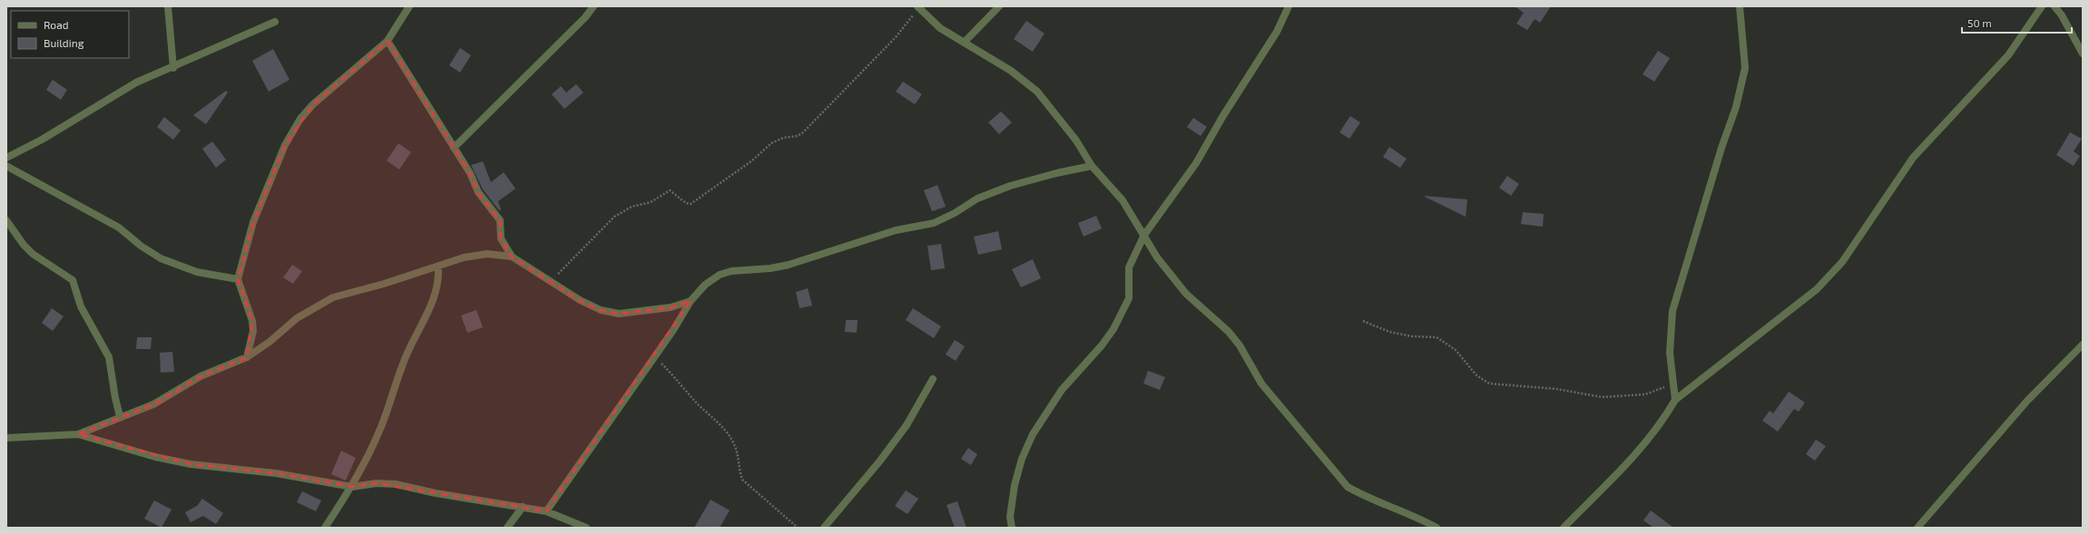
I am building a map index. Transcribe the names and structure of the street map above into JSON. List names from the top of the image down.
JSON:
{
  "legend": ["Road", "Building"],
  "scale_bar": "50 m"
}
